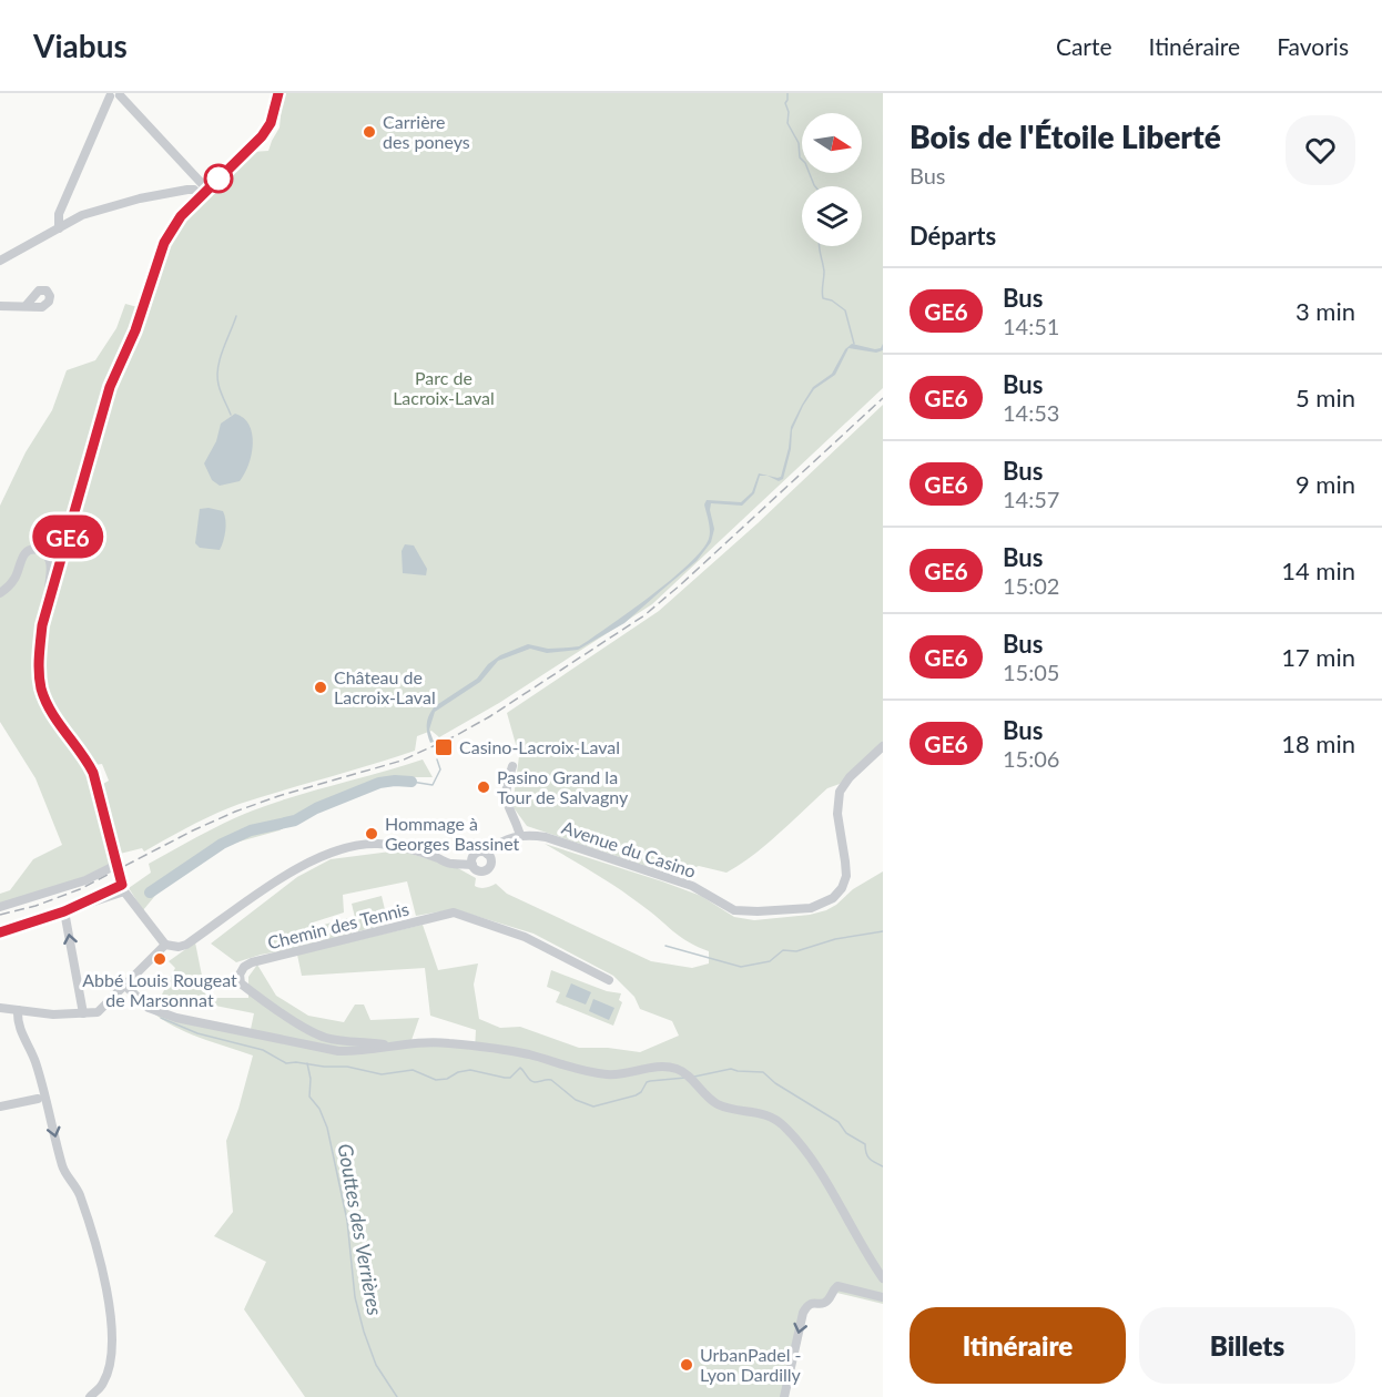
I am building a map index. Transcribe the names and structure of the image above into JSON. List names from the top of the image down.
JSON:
{
  "streets": {
    "street": ["Avenue du Casino", "Chemin des Tennis"]
  },
  "water": ["Gouttes des Verrières"],
  "parks": ["Parc de Lacroix-Laval"],
  "places": {
    "other": [
      "Carrière des poneys",
      "Château de Lacroix-Laval",
      "Pasino Grand la Tour de Salvagny",
      "Hommage à Georges Bassinet",
      "Abbé Louis Rougeat de Marsonnat",
      "UrbanPadel - Lyon Dardilly"
    ],
    "transit": ["Casino-Lacroix-Laval"]
  },
  "lines": ["bus line GE6"],
  "north": "right",
  "page": {
    "header": "Viabus",
    "nav": ["Carte", "Itinéraire", "Favoris"],
    "on_map": "GE6",
    "heading": [
      ["Bois de l'Étoile Liberté", "Bus"],
      "Départs"
    ],
    "list": [
      {
        "mark": "GE6",
        "name": "Bus",
        "note": "14:51",
        "value": "3 min"
      },
      {
        "mark": "GE6",
        "name": "Bus",
        "note": "14:53",
        "value": "5 min"
      },
      {
        "mark": "GE6",
        "name": "Bus",
        "note": "14:57",
        "value": "9 min"
      },
      {
        "mark": "GE6",
        "name": "Bus",
        "note": "15:02",
        "value": "14 min"
      },
      {
        "mark": "GE6",
        "name": "Bus",
        "note": "15:05",
        "value": "17 min"
      },
      {
        "mark": "GE6",
        "name": "Bus",
        "note": "15:06",
        "value": "18 min"
      }
    ],
    "buttons": ["Itinéraire", "Billets"]
  }
}
